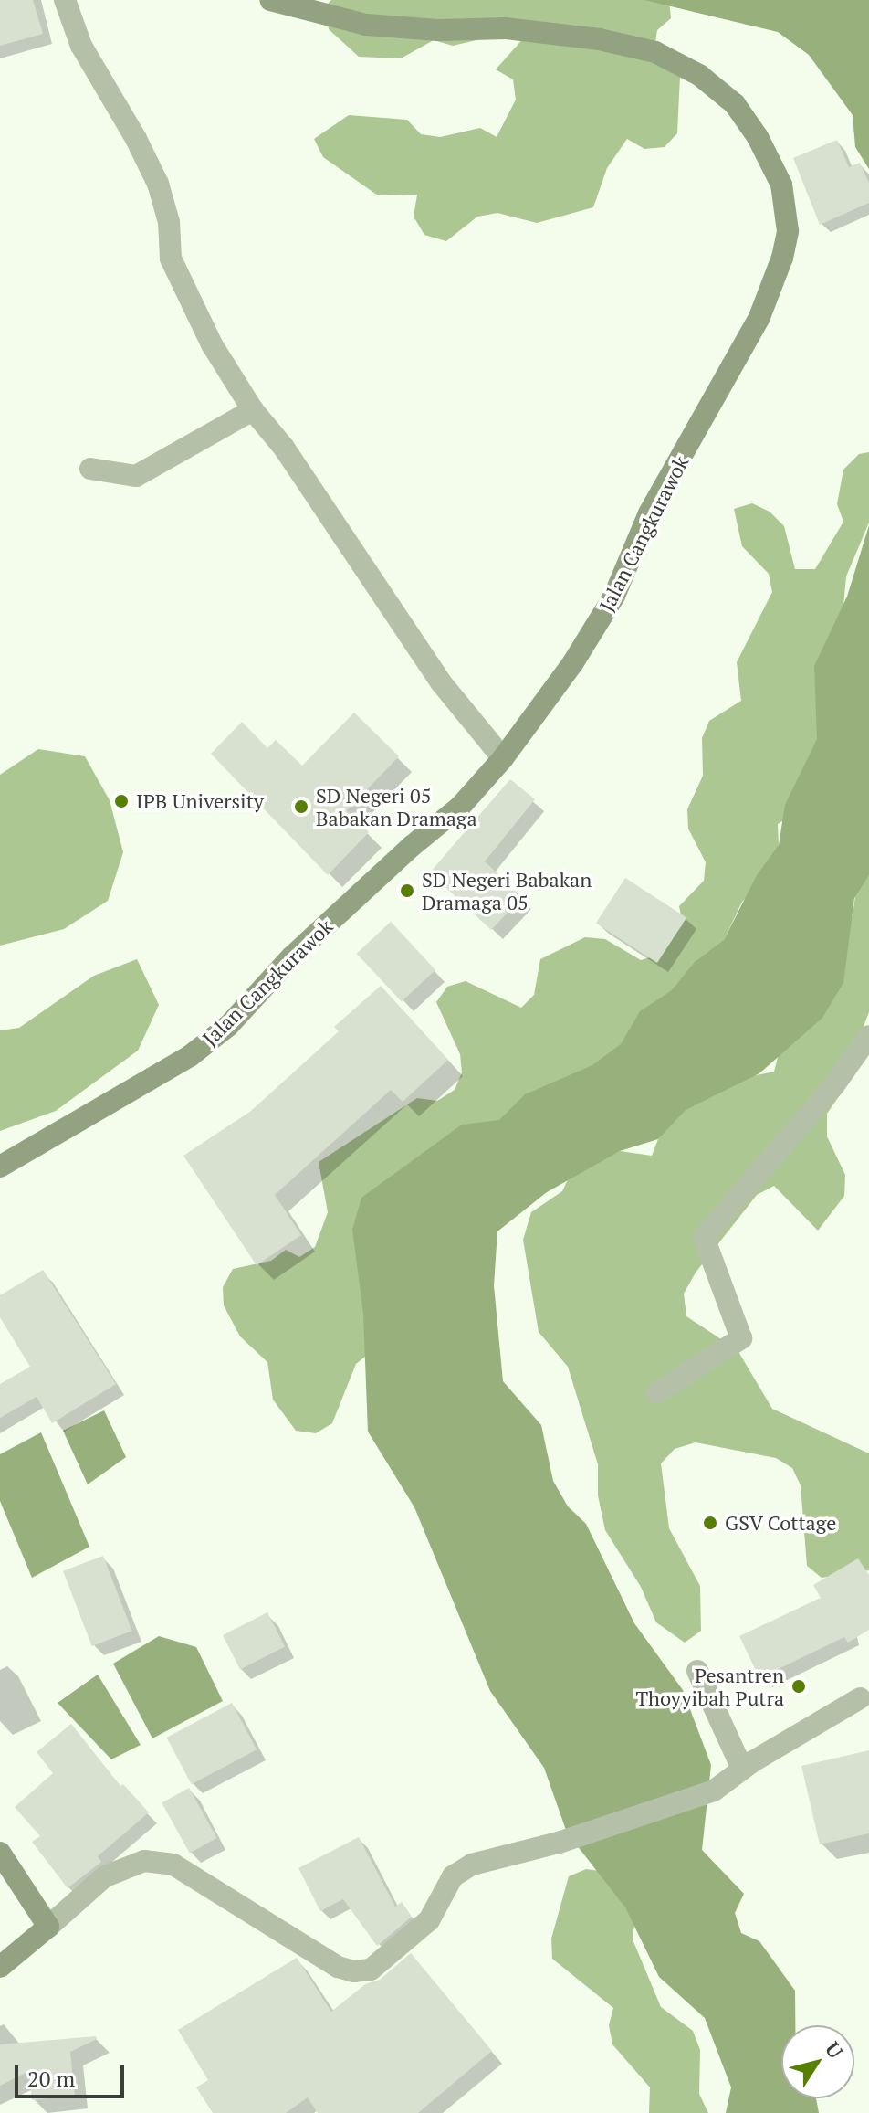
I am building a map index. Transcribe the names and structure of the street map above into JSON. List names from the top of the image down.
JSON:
{
  "streets": {
    "street": ["Jalan Cangkurawok"]
  },
  "places": [
    "IPB University",
    "SD Negeri 05 Babakan Dramaga",
    "SD Negeri Babakan Dramaga 05",
    "GSV Cottage",
    "Pesantren Thoyyibah Putra"
  ],
  "scale_bar": "20 m",
  "north": "top right"
}
